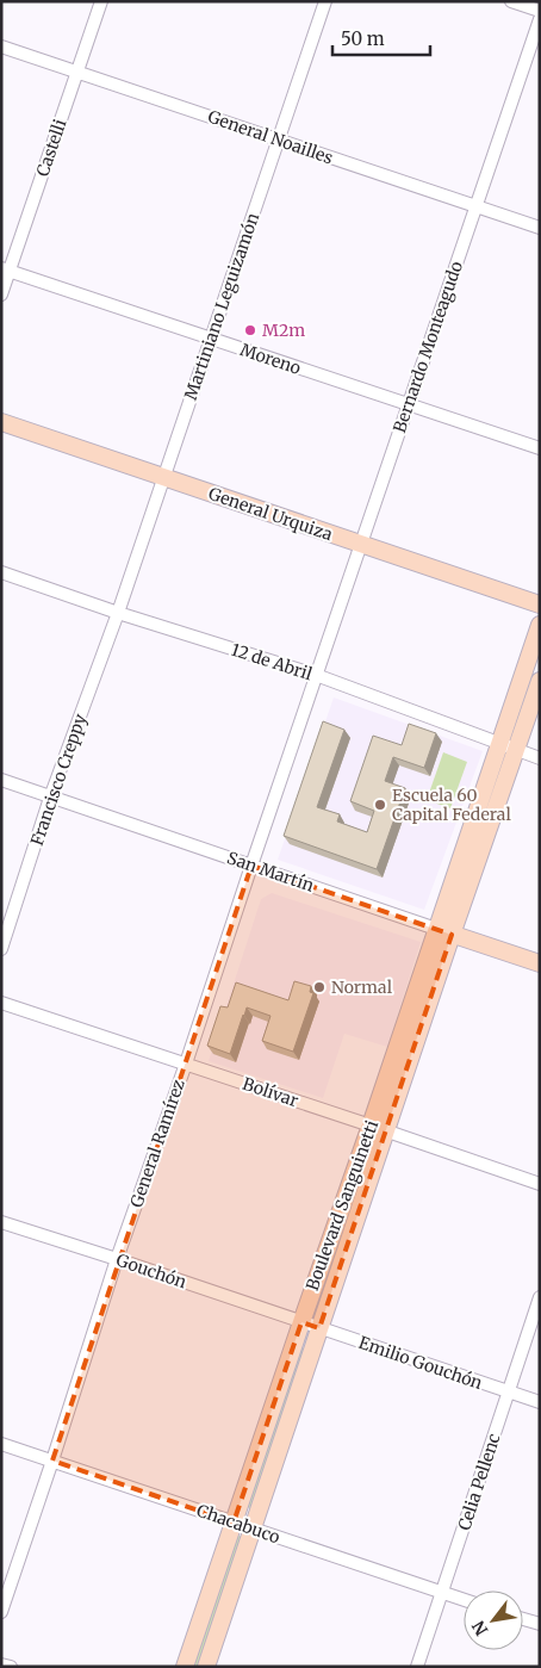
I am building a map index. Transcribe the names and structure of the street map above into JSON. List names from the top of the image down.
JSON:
{
  "streets": {
    "street": [
      "General Noailles",
      "Castelli",
      "Martiniano Leguizamón",
      "Bernardo Monteagudo",
      "Moreno",
      "General Urquiza",
      "12 de Abril",
      "Francisco Creppy",
      "San Martín",
      "Bolívar",
      "General Ramírez",
      "Boulevard Sanguinetti",
      "Gouchón",
      "Emilio Gouchón",
      "Celia Pellenc",
      "Chacabuco"
    ]
  },
  "crossings": [
    ["General Noailles", "Castelli"],
    ["General Noailles", "Martiniano Leguizamón"],
    ["General Noailles", "Bernardo Monteagudo"],
    ["Castelli", "Moreno"],
    ["Martiniano Leguizamón", "Moreno"],
    ["Martiniano Leguizamón", "General Urquiza"],
    ["Martiniano Leguizamón", "12 de Abril"],
    ["Martiniano Leguizamón", "Francisco Creppy"],
    ["Bernardo Monteagudo", "Moreno"],
    ["Bernardo Monteagudo", "General Urquiza"],
    ["Bernardo Monteagudo", "12 de Abril"],
    ["Bernardo Monteagudo", "General Ramírez"],
    ["12 de Abril", "Francisco Creppy"],
    ["12 de Abril", "General Ramírez"],
    ["12 de Abril", "Boulevard Sanguinetti"],
    ["Francisco Creppy", "San Martín"],
    ["San Martín", "General Ramírez"],
    ["San Martín", "Boulevard Sanguinetti"],
    ["Bolívar", "General Ramírez"],
    ["Bolívar", "Boulevard Sanguinetti"],
    ["General Ramírez", "Gouchón"],
    ["General Ramírez", "Chacabuco"],
    ["Boulevard Sanguinetti", "Gouchón"],
    ["Boulevard Sanguinetti", "Emilio Gouchón"],
    ["Boulevard Sanguinetti", "Chacabuco"],
    ["Gouchón", "Emilio Gouchón"],
    ["Emilio Gouchón", "Celia Pellenc"],
    ["Celia Pellenc", "Chacabuco"]
  ],
  "places": ["M2m", "Escuela 60 Capital Federal", "Normal"],
  "scale_bar": "50 m",
  "north": "bottom left"
}
